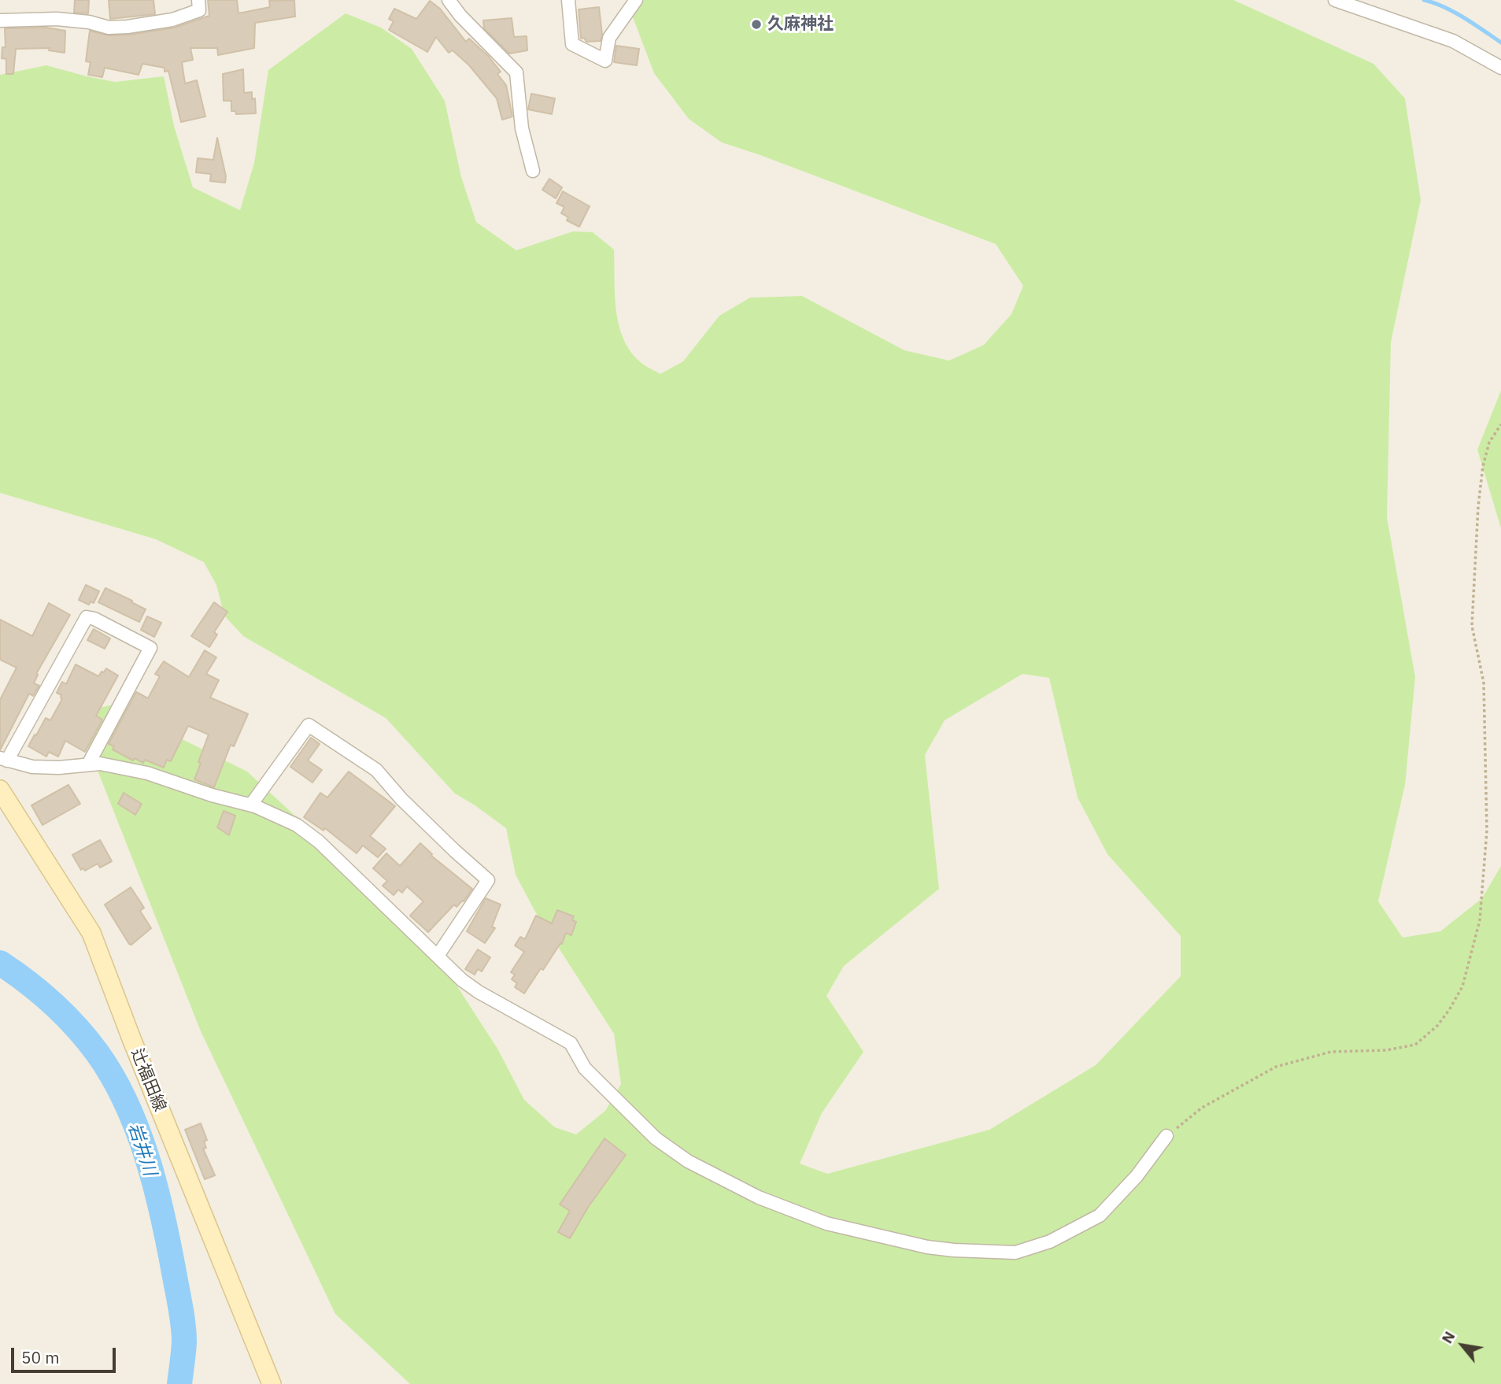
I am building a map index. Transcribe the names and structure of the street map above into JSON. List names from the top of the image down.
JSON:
{
  "streets": {
    "main road": ["辻福田線"]
  },
  "water": ["岩井川"],
  "places": ["久麻神社"],
  "scale_bar": "50 m",
  "north": "top left"
}
